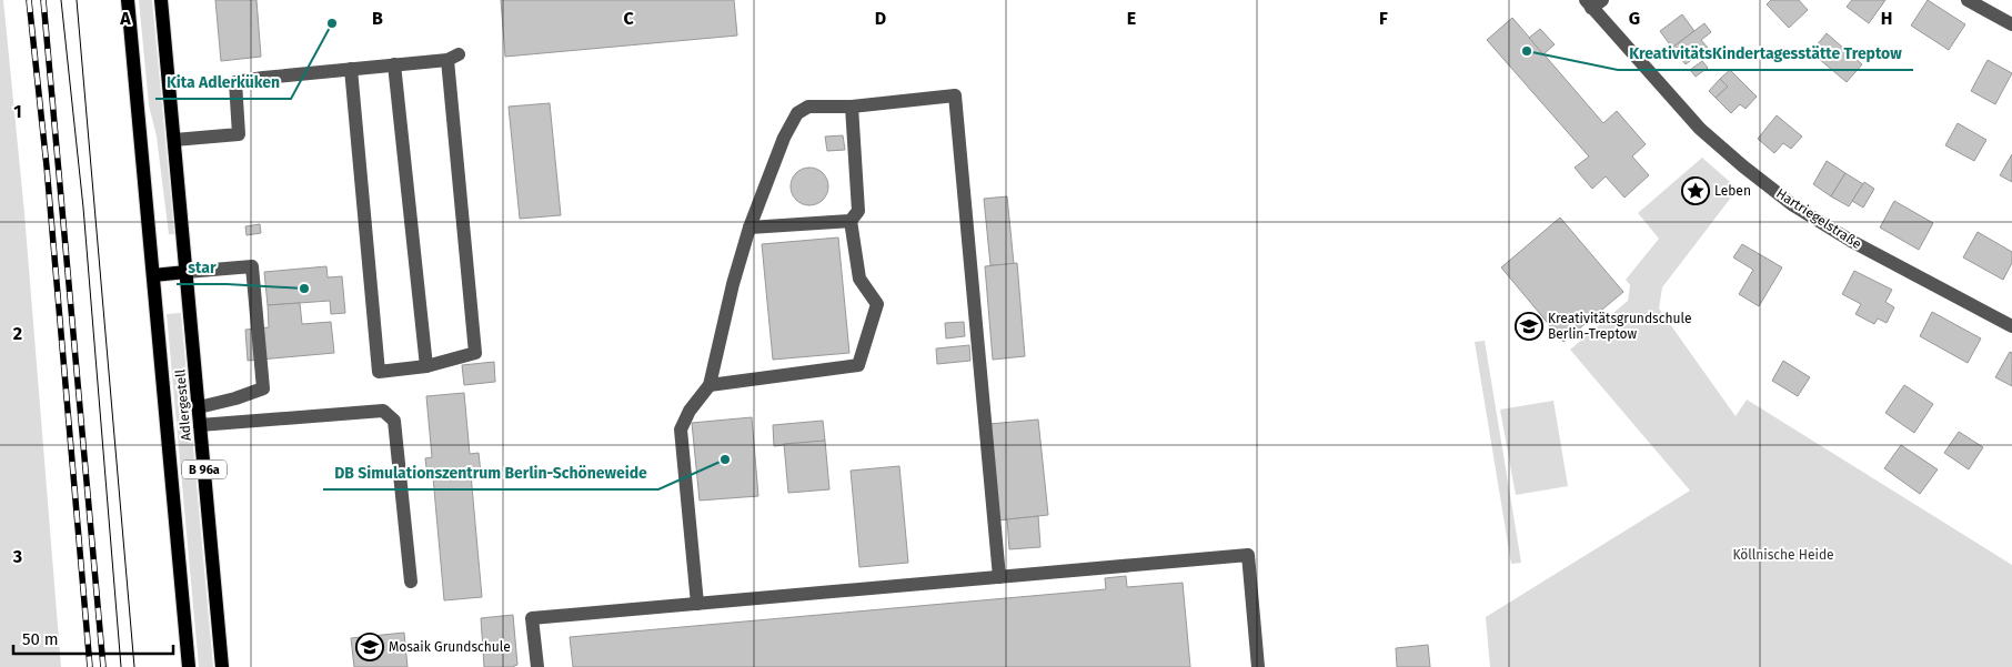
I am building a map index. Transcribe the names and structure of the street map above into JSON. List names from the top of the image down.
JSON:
{
  "streets": {
    "main road": ["Adlergestell", "B 96a"],
    "street": ["Hartriegelstraße"]
  },
  "parks": ["Köllnische Heide"],
  "places": {
    "other": [
      "Kita Adlerküken",
      "KreativitätsKindertagesstätte Treptow",
      "star",
      "DB Simulationszentrum Berlin-Schöneweide"
    ],
    "place": ["Leben"],
    "school or university": ["Kreativitätsgrundschule Berlin-Treptow", "Mosaik Grundschule"]
  },
  "scale_bar": "50 m",
  "grid": {
    "columns": [
      "A",
      "B",
      "C",
      "D",
      "E",
      "F",
      "G",
      "H"
    ],
    "rows": ["1", "2", "3"]
  }
}
